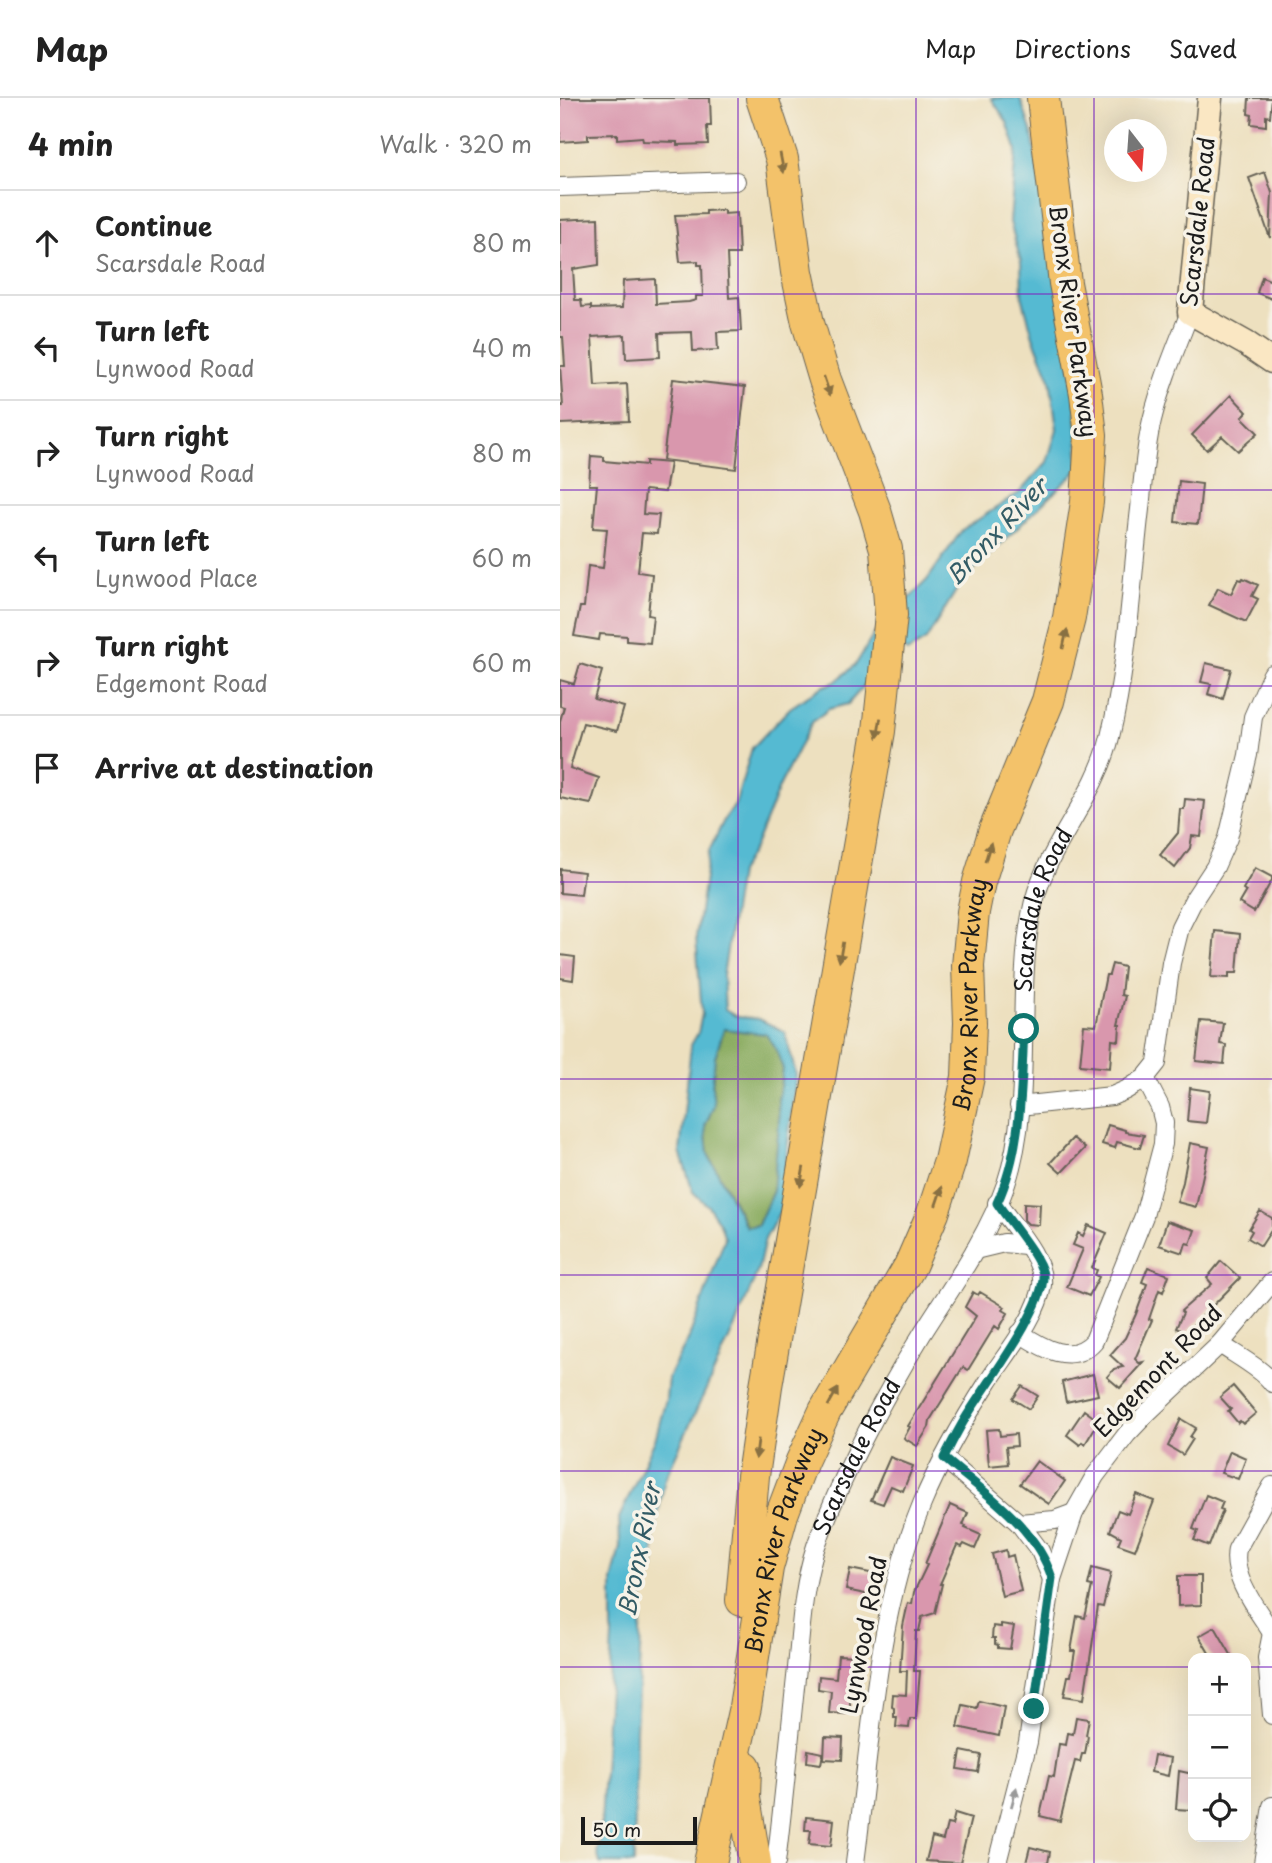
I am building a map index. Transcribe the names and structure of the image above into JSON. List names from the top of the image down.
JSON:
{
  "streets": {
    "highway": ["Bronx River Parkway"],
    "street": ["Scarsdale Road", "Edgemont Road", "Lynwood Road"]
  },
  "crossings": [
    ["Scarsdale Road", "Lynwood Road"]
  ],
  "one_way": ["Edgemont Road"],
  "water": ["Bronx River"],
  "scale_bar": "50 m",
  "north": "bottom",
  "page": {
    "header": "Map",
    "nav": ["Map", "Directions", "Saved"],
    "heading": ["4 min", "Walk · 320 m"],
    "list": [
      ["Continue", "Scarsdale Road", "80 m"],
      ["Turn left", "Lynwood Road", "40 m"],
      ["Turn right", "Lynwood Road", "80 m"],
      ["Turn left", "Lynwood Place", "60 m"],
      ["Turn right", "Edgemont Road", "60 m"],
      "Arrive at destination"
    ],
    "map_buttons": ["+", "−"],
    "scale": "50 m"
  }
}
